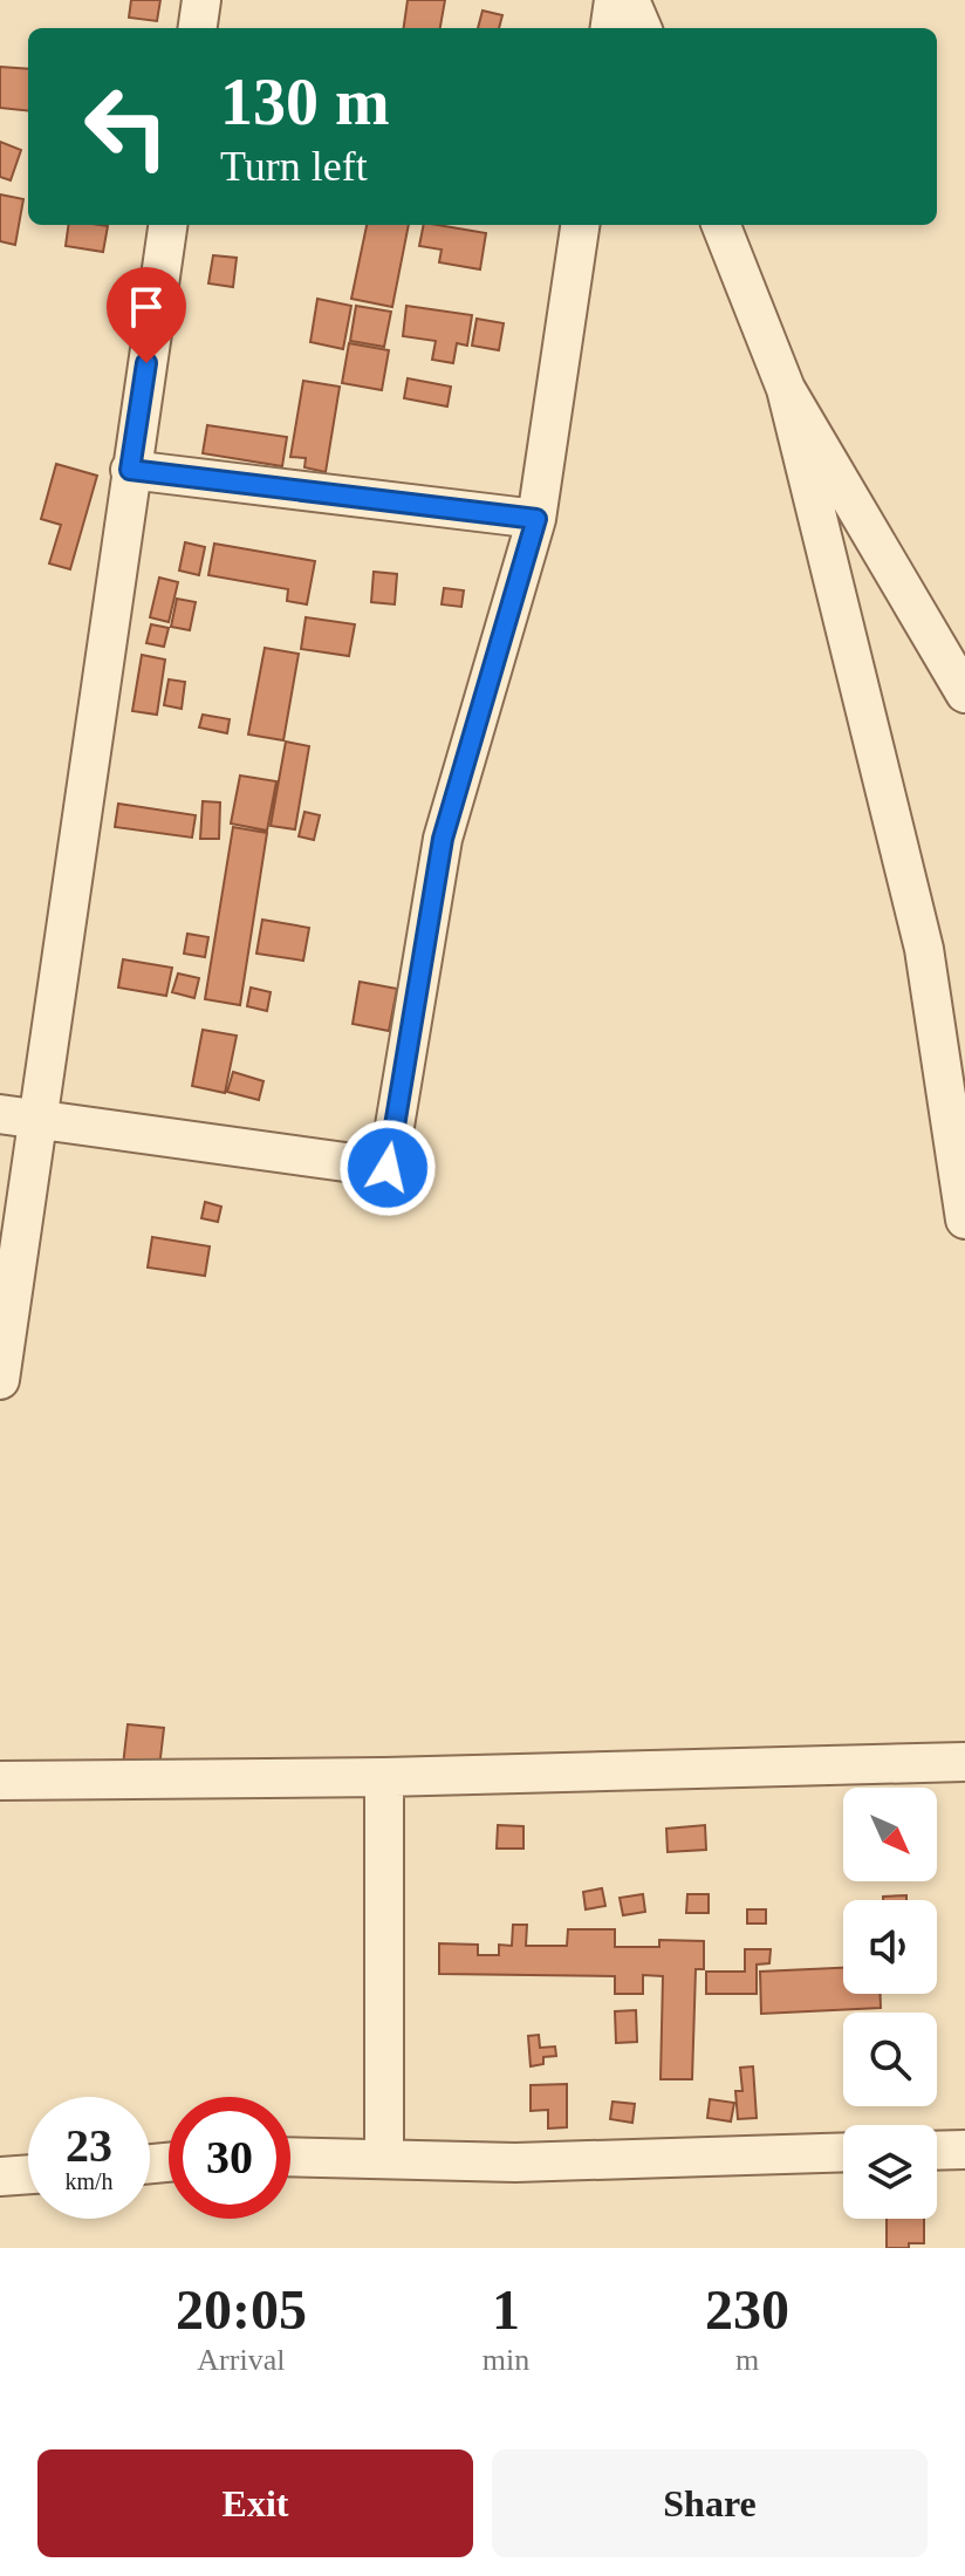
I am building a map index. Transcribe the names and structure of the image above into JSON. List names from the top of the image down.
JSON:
{
  "north": "bottom right",
  "page": {
    "turn": ["130 m", "Turn left"],
    "speed": "23 km/h",
    "limit": "30",
    "eta": [
      "20:05",
      "Arrival",
      "1",
      "min",
      "230",
      "m"
    ],
    "buttons": ["Exit", "Share"]
  }
}
